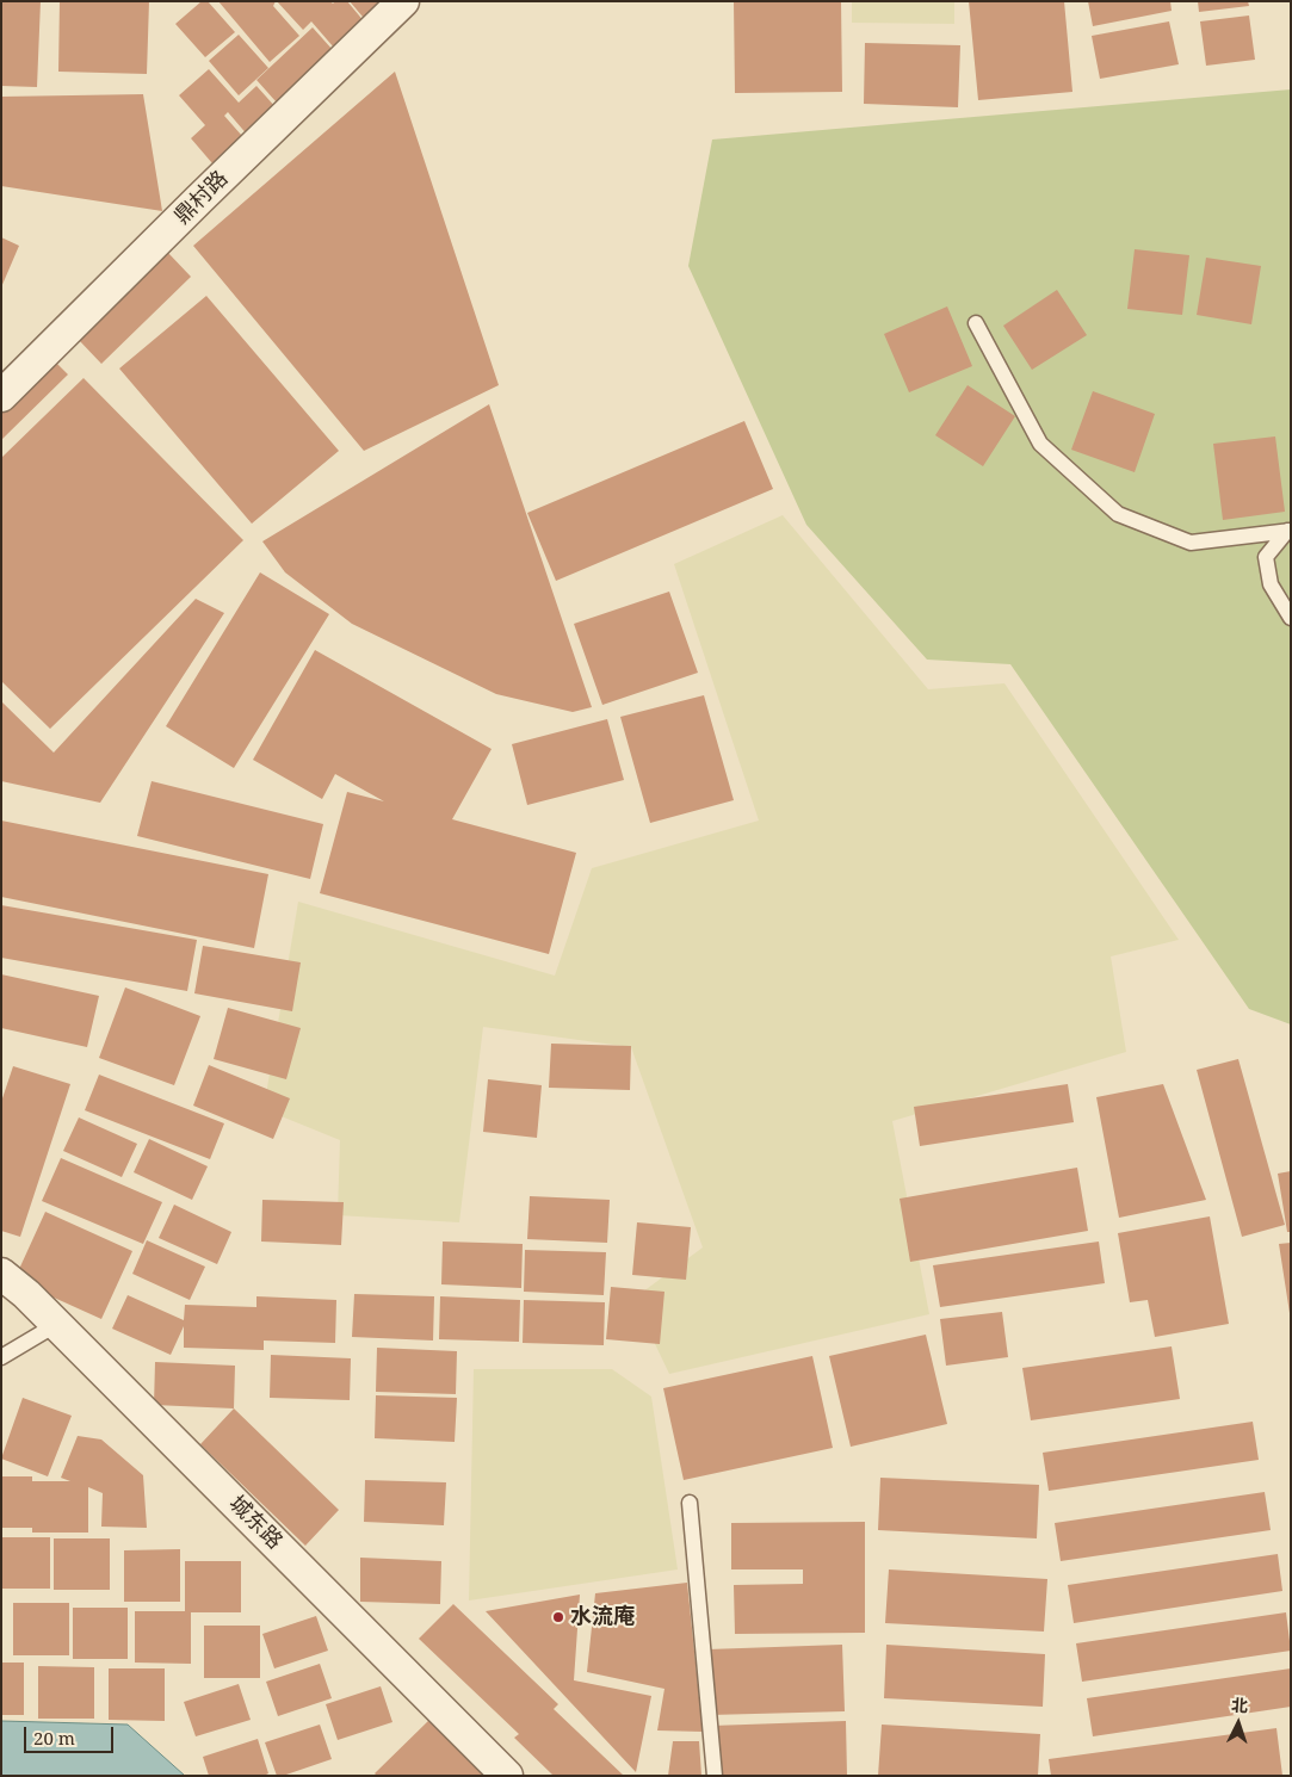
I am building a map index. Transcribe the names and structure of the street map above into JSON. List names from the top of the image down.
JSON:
{
  "streets": {
    "street": ["鼎村路", "城东路"]
  },
  "places": ["水流庵"],
  "scale_bar": "20 m",
  "north": "top"
}
